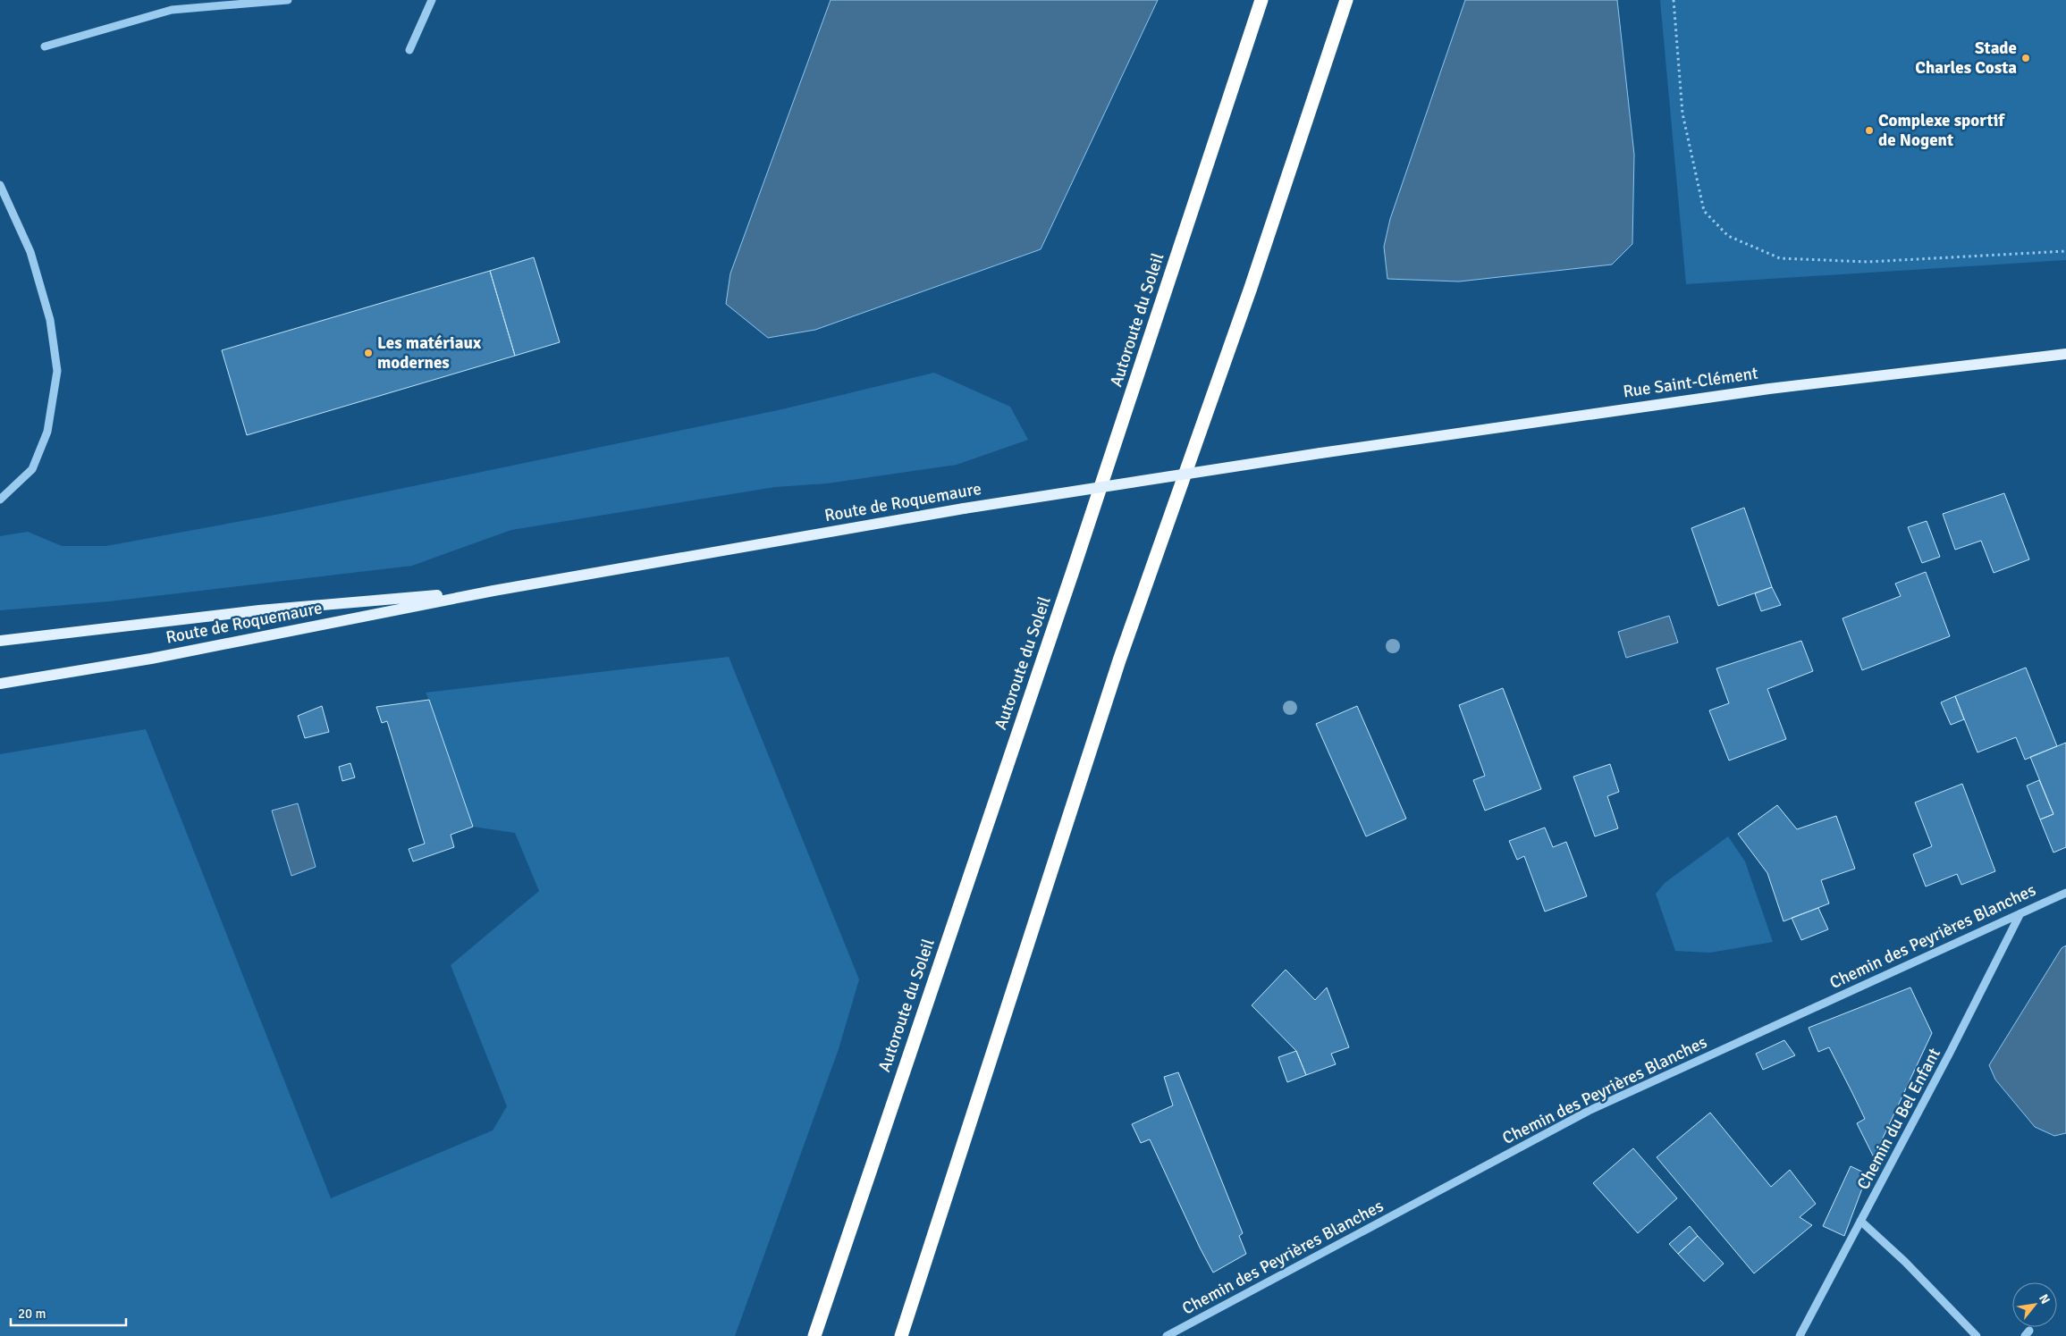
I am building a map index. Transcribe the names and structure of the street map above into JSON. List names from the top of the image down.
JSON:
{
  "streets": {
    "highway": ["Autoroute du Soleil"],
    "main road": ["Rue Saint-Clément", "Route de Roquemaure"],
    "street": ["Chemin des Peyrières Blanches", "Chemin du Bel Enfant"]
  },
  "crossings": [
    ["Rue Saint-Clément", "Route de Roquemaure"],
    ["Chemin des Peyrières Blanches", "Chemin du Bel Enfant"]
  ],
  "places": ["Stade Charles Costa", "Complexe sportif de Nogent", "Les matériaux modernes"],
  "scale_bar": "20 m",
  "north": "top right"
}
